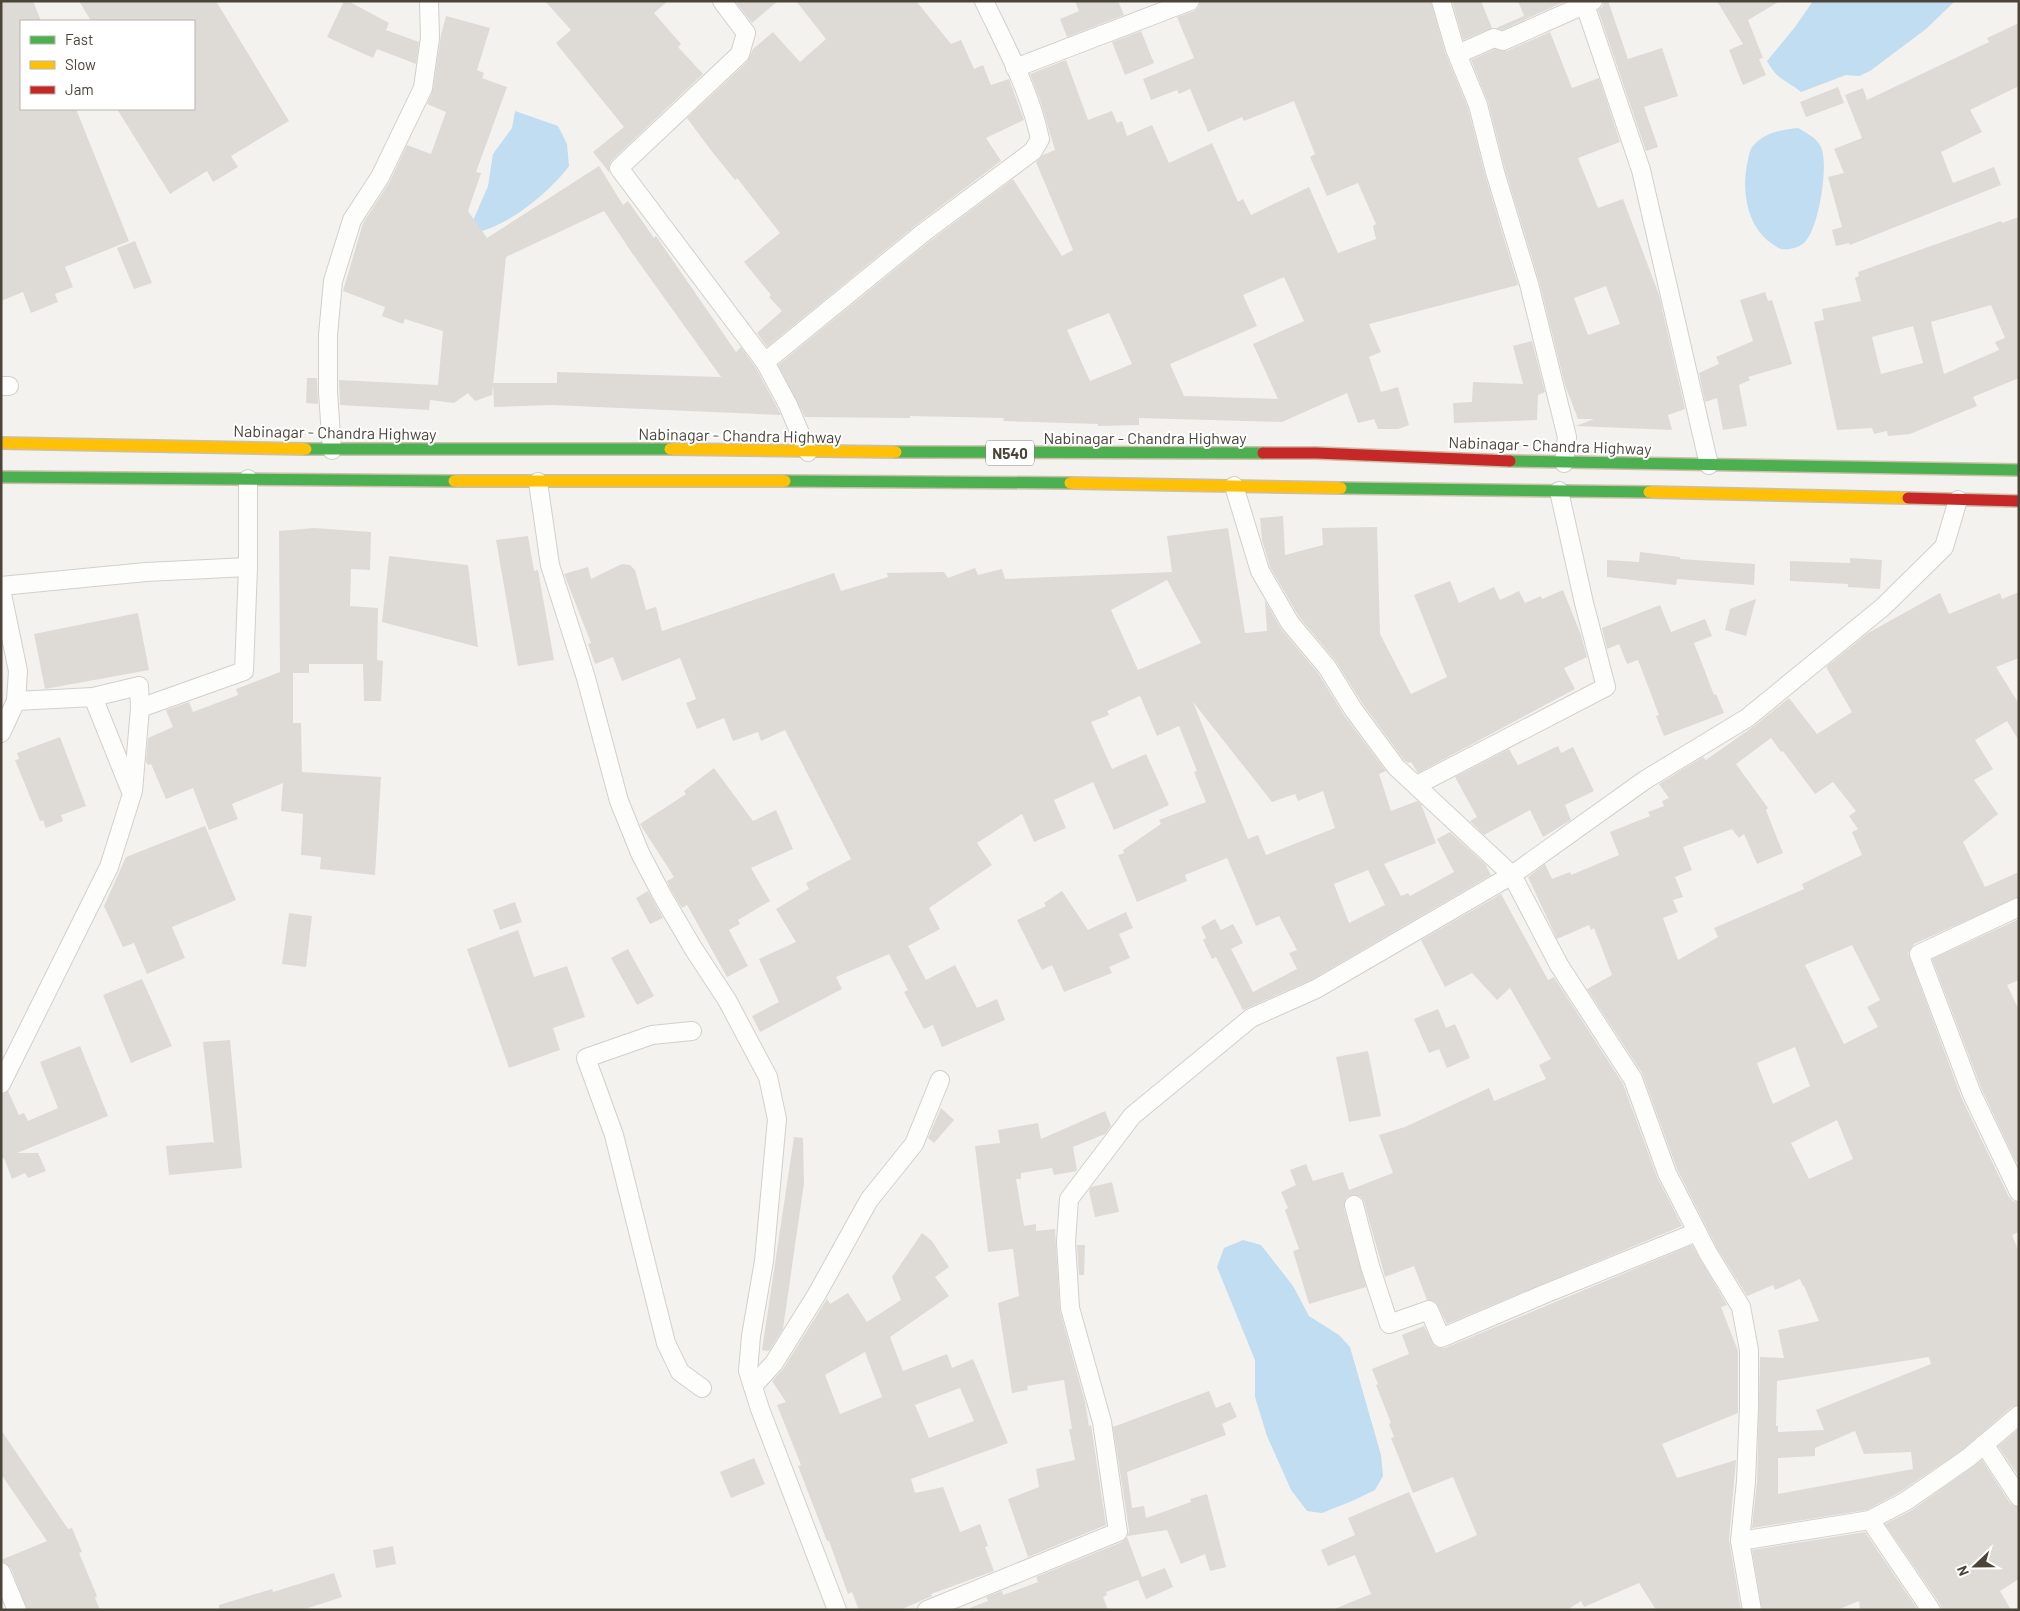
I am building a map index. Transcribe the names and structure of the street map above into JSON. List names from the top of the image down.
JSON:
{
  "streets": {
    "highway": ["Nabinagar - Chandra Highway", "N540"]
  },
  "legend": ["Fast", "Slow", "Jam"],
  "north": "left"
}
